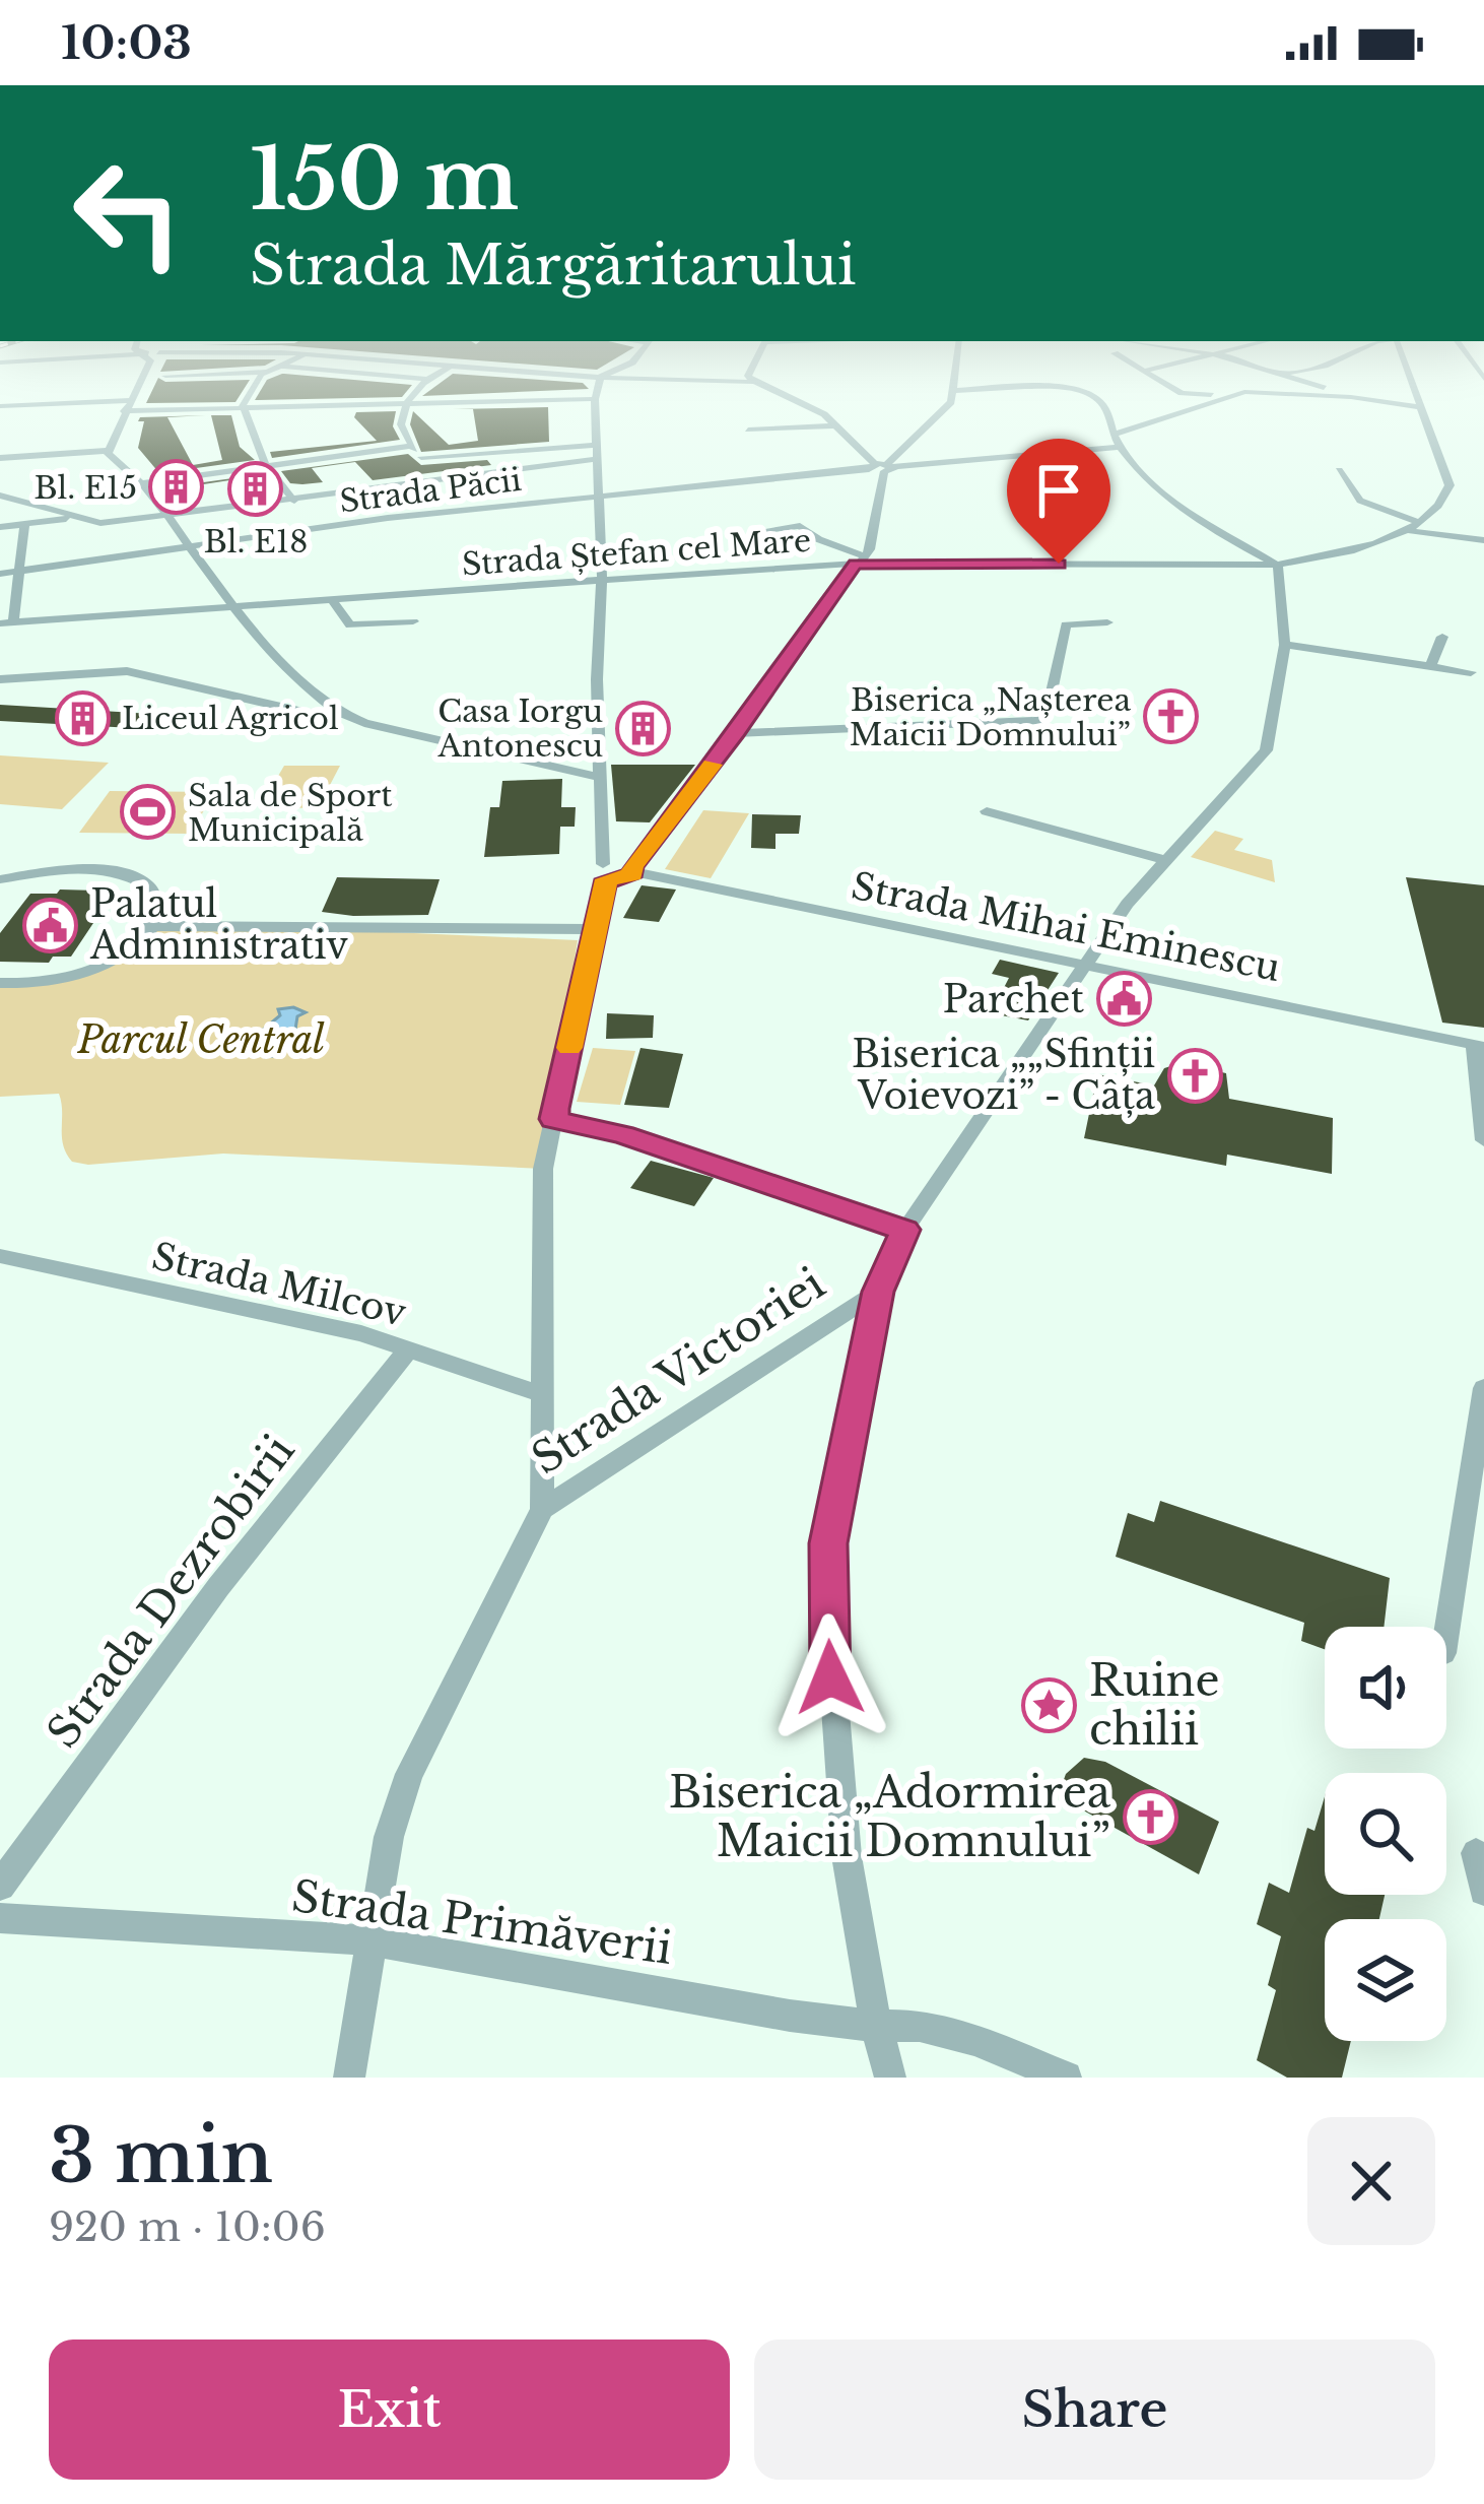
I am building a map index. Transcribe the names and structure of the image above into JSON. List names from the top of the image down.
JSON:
{
  "streets": {
    "street": [
      "Strada Păcii",
      "Strada Ștefan cel Mare",
      "Strada Mihai Eminescu",
      "Strada Milcov",
      "Strada Victoriei",
      "Strada Dezrobirii",
      "Strada Primăverii"
    ]
  },
  "crossings": [
    ["Strada Milcov", "Strada Dezrobirii"],
    ["Strada Victoriei", "Strada Primăverii"]
  ],
  "parks": ["Parcul Central"],
  "places": {
    "building": [
      "Bl. E15",
      "Bl. E18",
      "Liceul Agricol",
      "Casa Iorgu Antonescu"
    ],
    "church": ["Biserica „Nașterea Maicii Domnului”", "Biserica „„Sfinții Voievozi” - Câța", "Biserica „Adormirea Maicii Domnului”"],
    "sports": ["Sala de Sport Municipală"],
    "public building": ["Palatul Administrativ", "Parchet"],
    "place": ["Ruine chilii"]
  },
  "page": {
    "status": "10:03",
    "turn": ["150 m", "Strada Mărgăritarului"],
    "heading": ["3 min", "920 m · 10:06"],
    "buttons": ["Exit", "Share"]
  }
}
